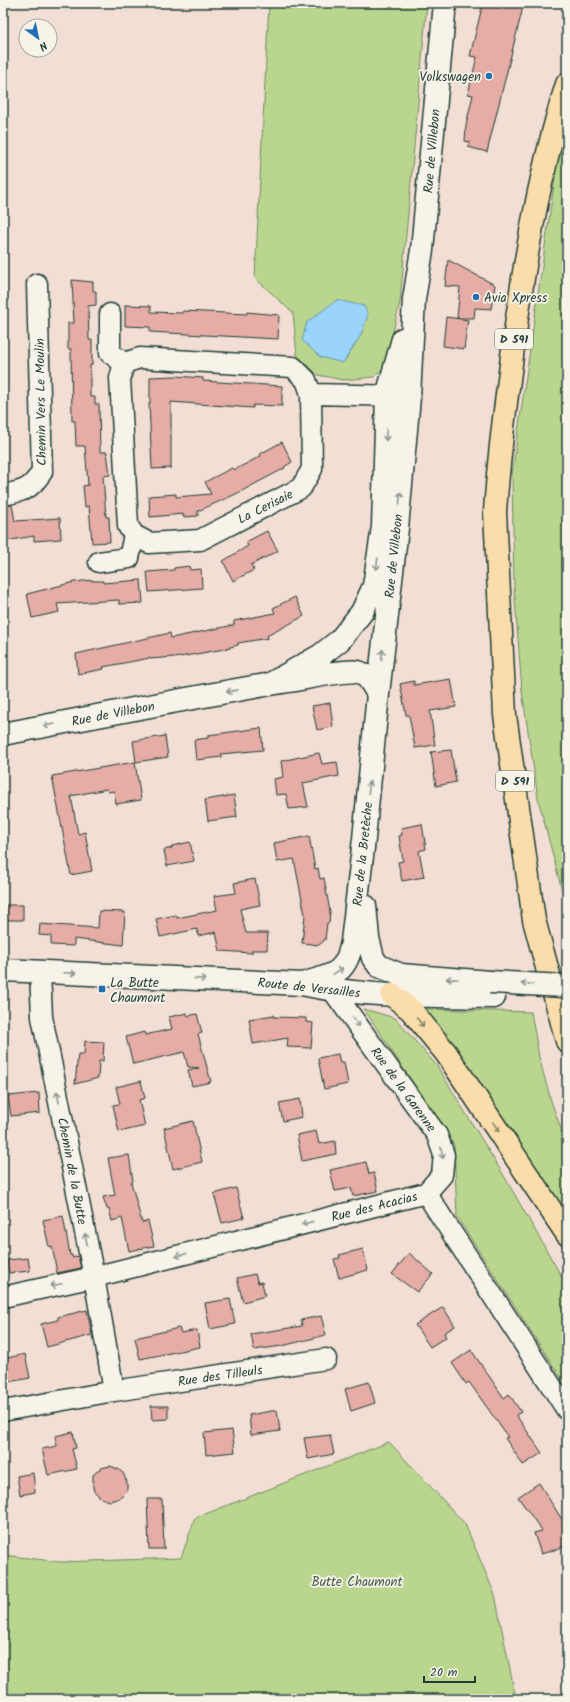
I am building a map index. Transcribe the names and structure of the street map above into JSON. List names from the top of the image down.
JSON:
{
  "streets": {
    "main road": [
      "Rue de Villebon",
      "D 591",
      "Rue de la Bretèche",
      "Route de Versailles"
    ],
    "street": [
      "Chemin Vers Le Moulin",
      "La Cerisaie",
      "Rue de la Garenne",
      "Chemin de la Butte",
      "Rue des Acacias",
      "Rue des Tilleuls"
    ]
  },
  "crossings": [
    ["Rue de Villebon", "Rue de la Bretèche"],
    ["Rue de la Bretèche", "Route de Versailles"],
    ["Route de Versailles", "Rue de la Garenne"],
    ["Route de Versailles", "Chemin de la Butte"],
    ["Rue de la Garenne", "Rue des Acacias"],
    ["Chemin de la Butte", "Rue des Acacias"],
    ["Chemin de la Butte", "Rue des Tilleuls"]
  ],
  "one_way": [
    "Route de Versailles",
    "Rue de la Garenne",
    "Chemin de la Butte",
    "Rue des Acacias"
  ],
  "parks": ["Butte Chaumont"],
  "places": {
    "other": ["Volkswagen", "Avia Xpress"],
    "transit": ["La Butte Chaumont"]
  },
  "scale_bar": "20 m",
  "north": "bottom right"
}
